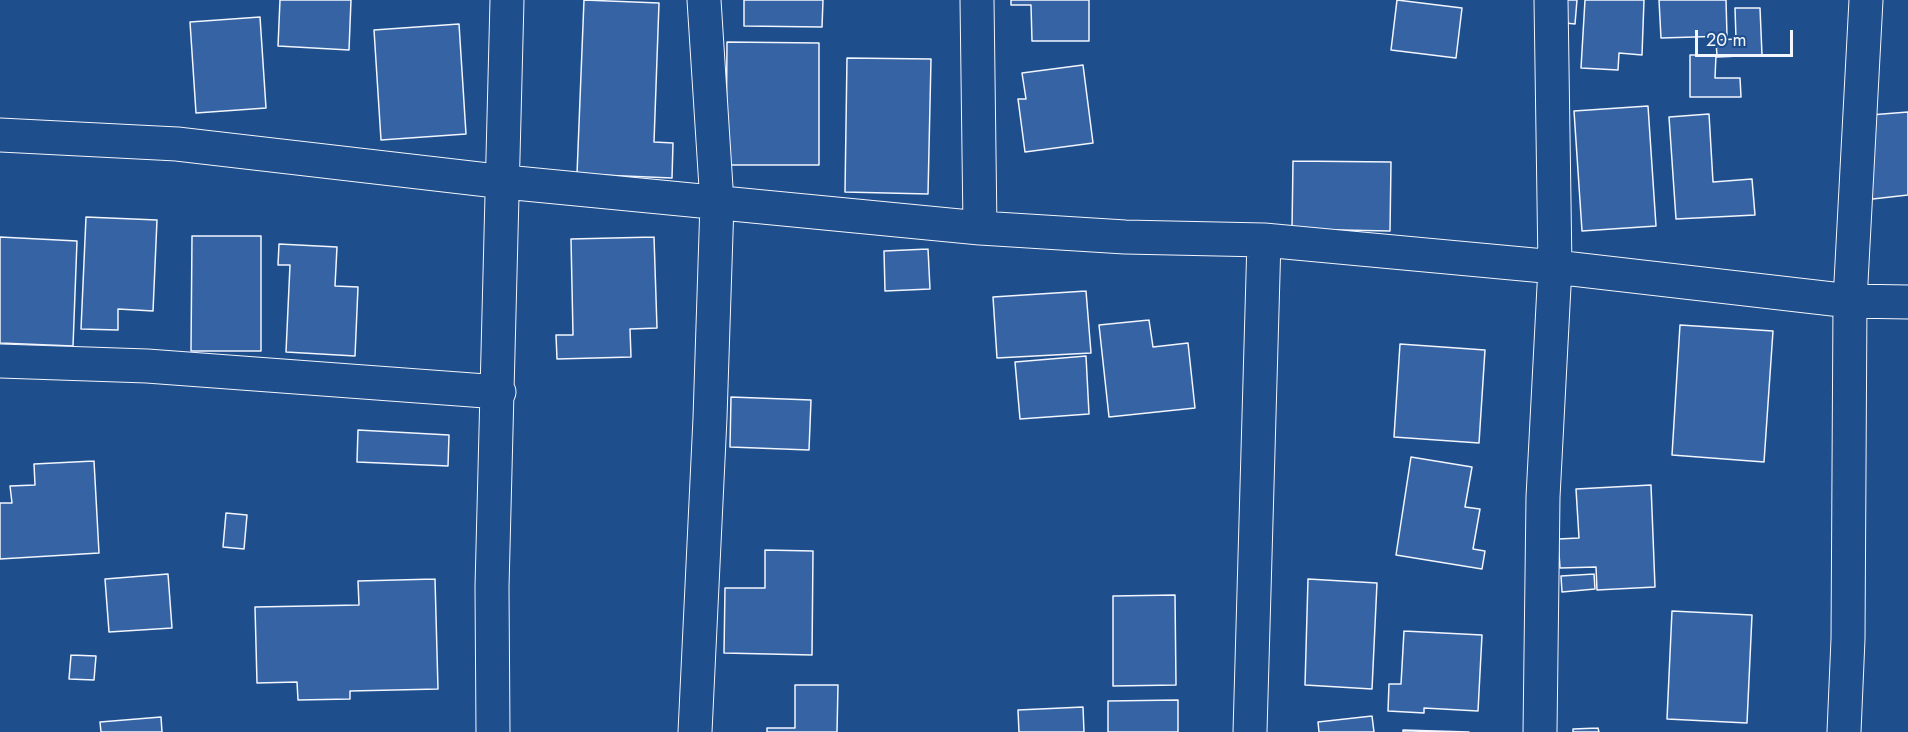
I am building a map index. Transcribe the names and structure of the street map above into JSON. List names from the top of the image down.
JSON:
{
  "scale_bar": "20 m"
}
